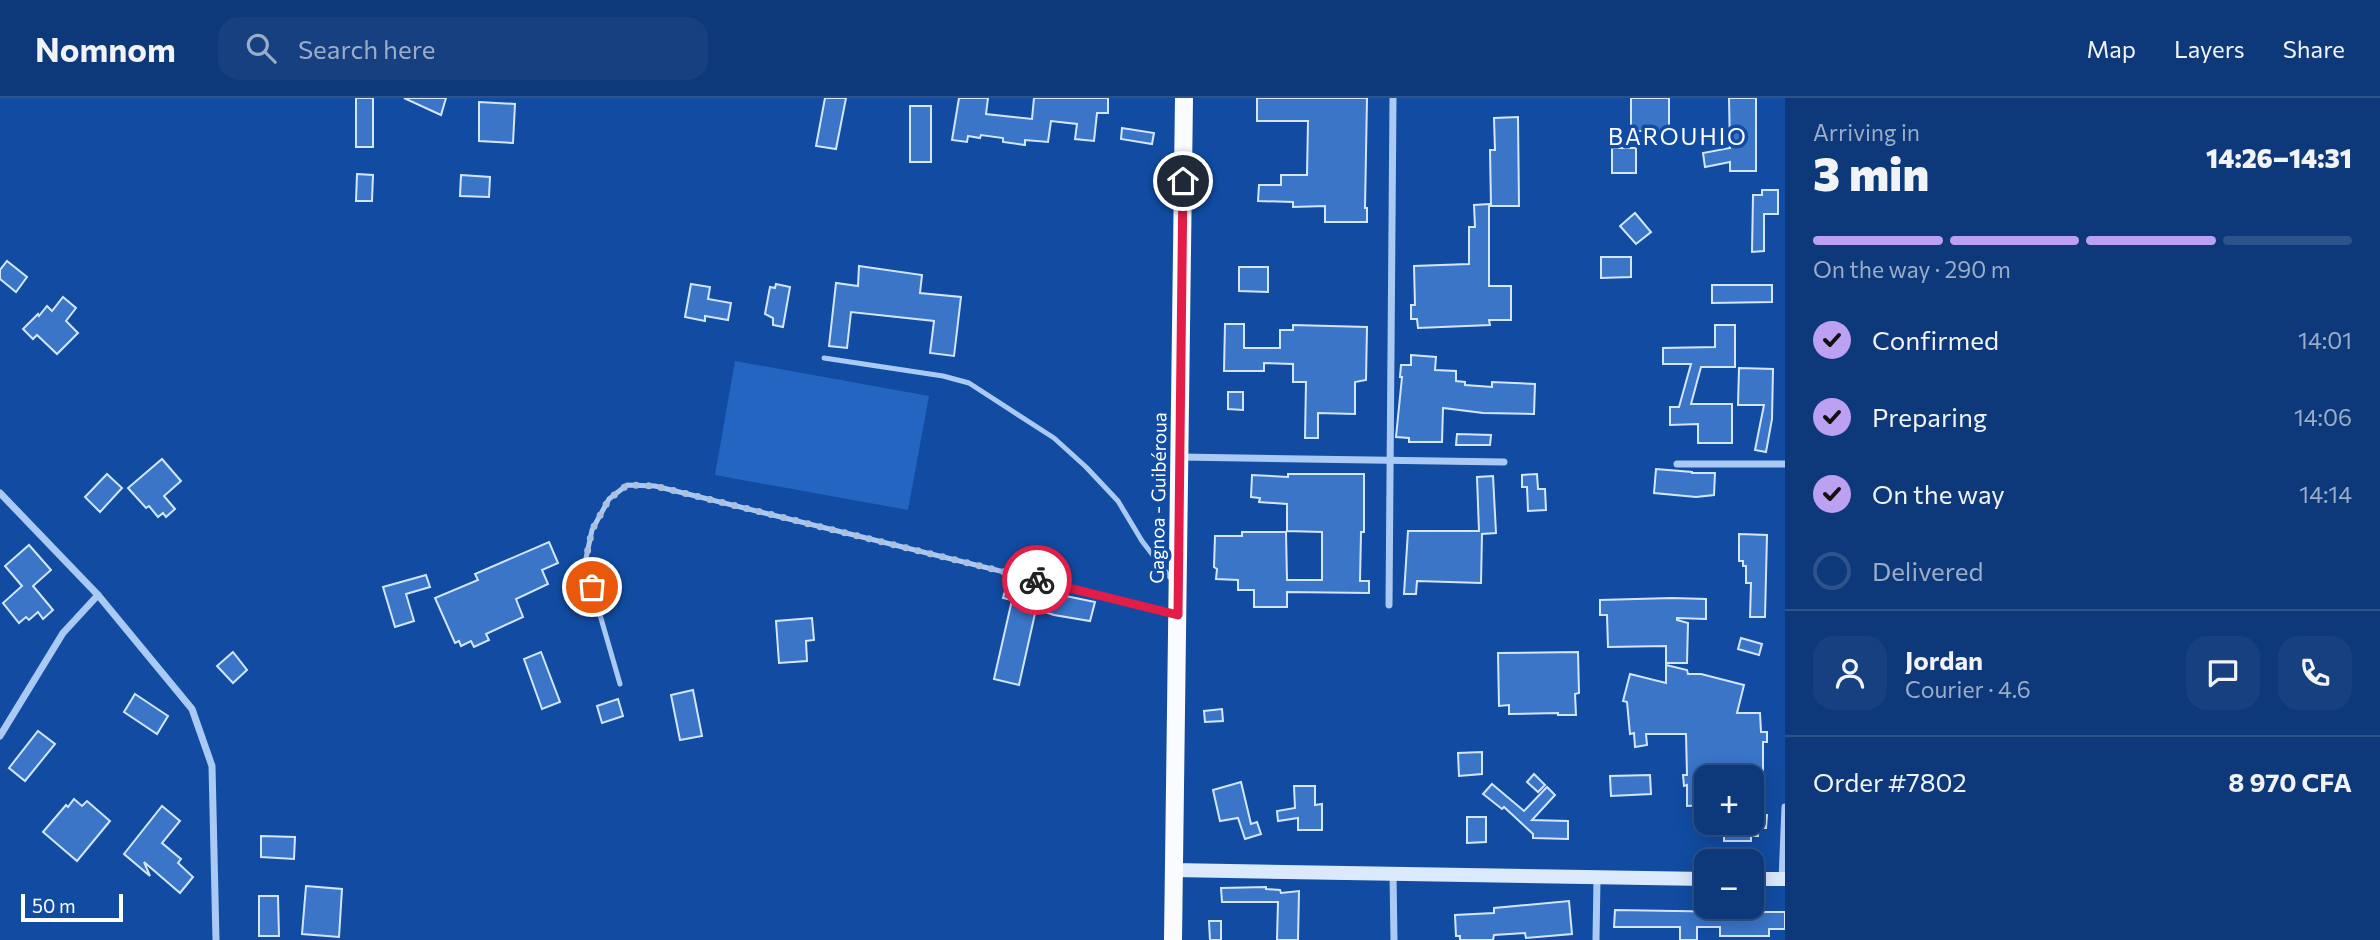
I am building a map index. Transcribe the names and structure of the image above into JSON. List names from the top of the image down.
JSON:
{
  "streets": {
    "main road": ["Gagnoa - Guibéroua"]
  },
  "districts": ["BAROUHIO"],
  "scale_bar": "50 m",
  "page": {
    "header": "Nomnom",
    "search": "Search here",
    "nav": ["Map", "Layers", "Share"],
    "heading": ["3 min", "Arriving in", "14:26–14:31"],
    "panel": [
      "Jordan",
      "Courier · 4.6",
      "Order #7802",
      "8 970 CFA"
    ],
    "bar": "On the way · 290 m",
    "list": [
      ["Confirmed", "14:01"],
      ["Preparing", "14:06"],
      ["On the way", "14:14"],
      "Delivered"
    ],
    "map_buttons": ["+", "−"],
    "scale": "50 m"
  }
}
